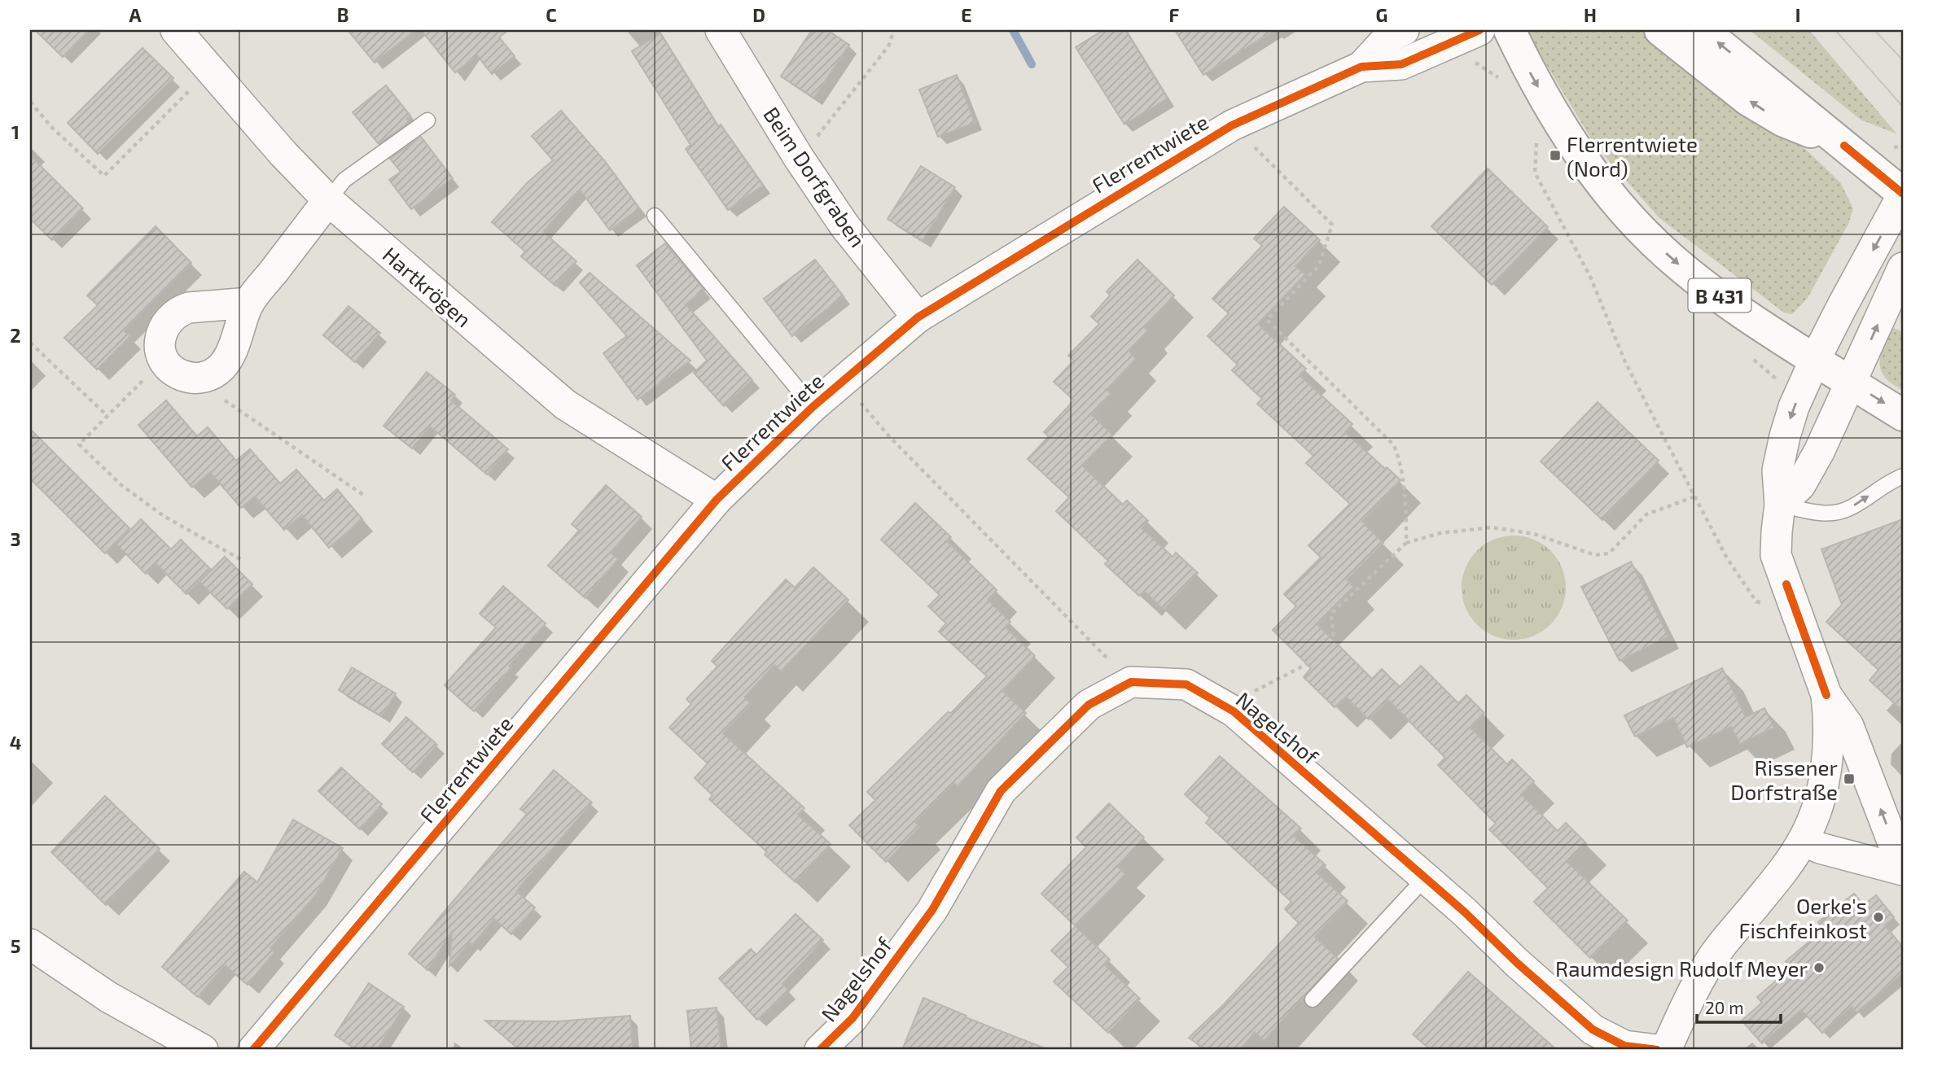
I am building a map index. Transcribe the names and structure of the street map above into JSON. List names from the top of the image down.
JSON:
{
  "streets": {
    "main road": ["B 431"],
    "street": [
      "Flerrentwiete",
      "Beim Dorfgraben",
      "Hartkrögen",
      "Nagelshof"
    ]
  },
  "crossings": [
    ["Flerrentwiete", "Beim Dorfgraben"],
    ["Flerrentwiete", "Hartkrögen"]
  ],
  "places": {
    "transit": ["Flerrentwiete (Nord)", "Rissener Dorfstraße"],
    "other": ["Oerke's Fischfeinkost", "Raumdesign Rudolf Meyer"]
  },
  "scale_bar": "20 m",
  "grid": {
    "columns": [
      "A",
      "B",
      "C",
      "D",
      "E",
      "F",
      "G",
      "H",
      "I"
    ],
    "rows": [
      "1",
      "2",
      "3",
      "4",
      "5"
    ]
  }
}
